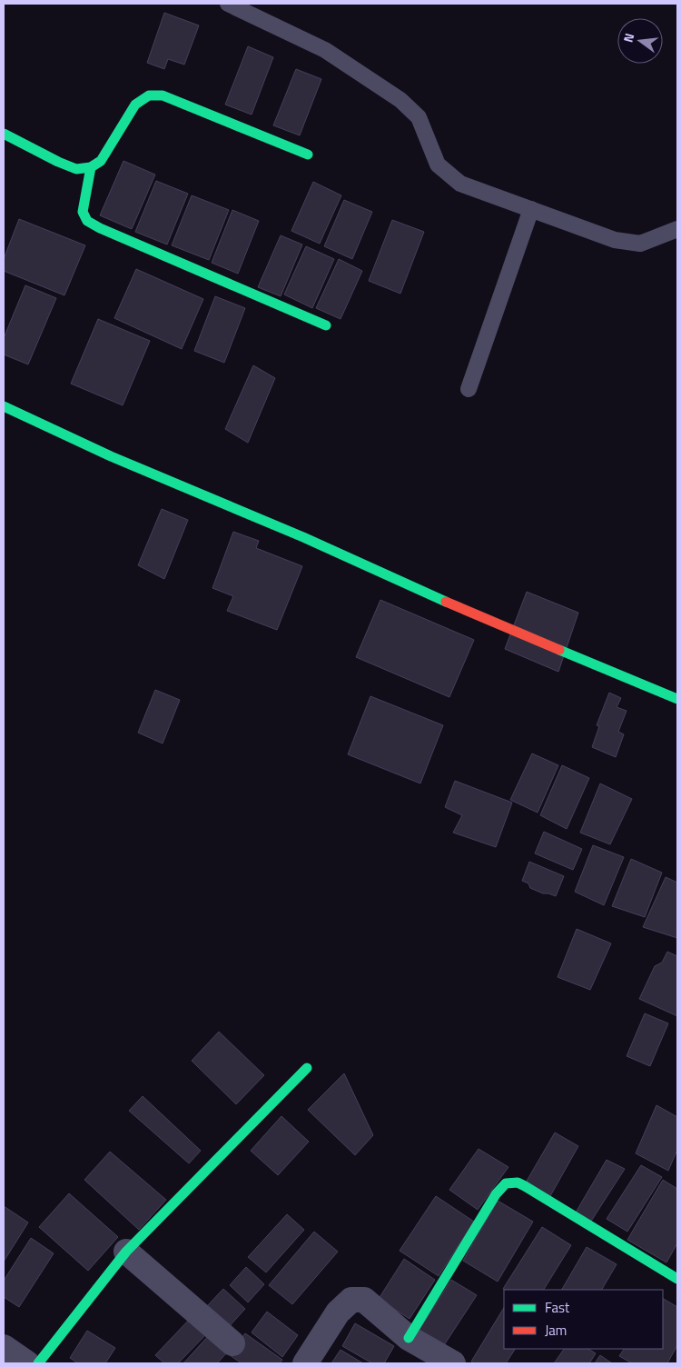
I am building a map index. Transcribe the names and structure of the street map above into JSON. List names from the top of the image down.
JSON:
{
  "legend": ["Fast", "Jam"],
  "north": "left"
}
